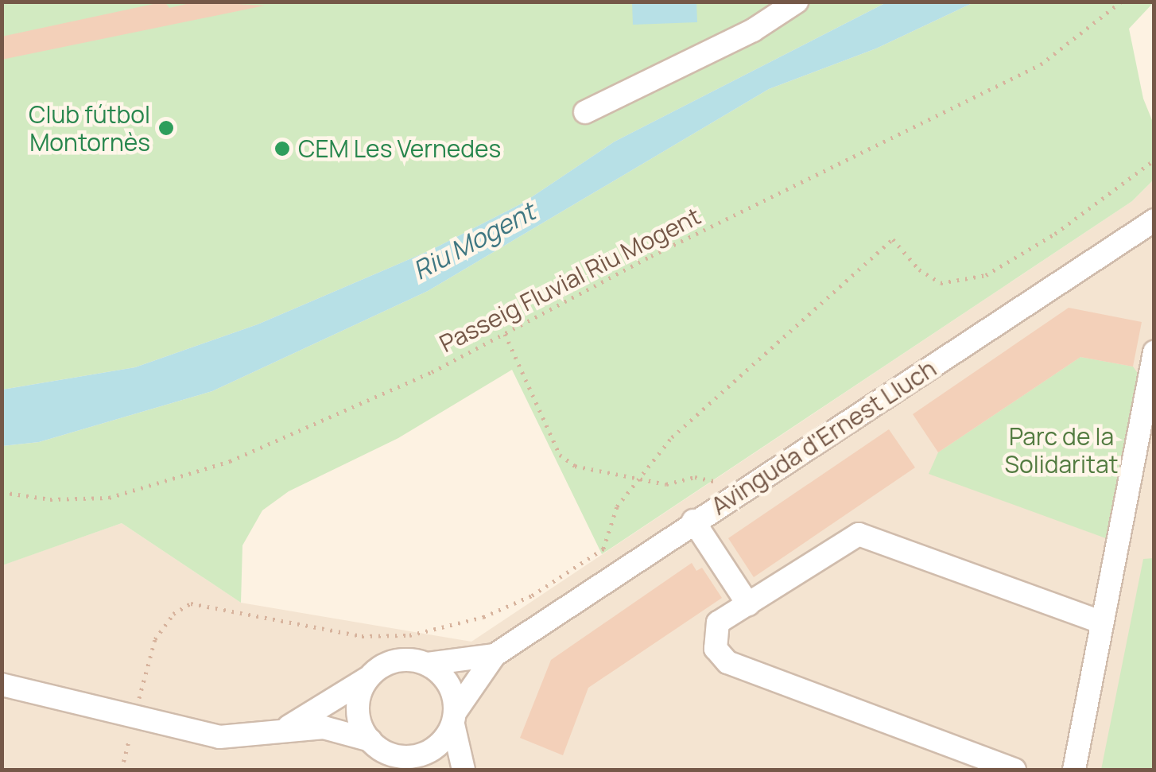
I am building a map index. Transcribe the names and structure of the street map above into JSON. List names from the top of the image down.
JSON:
{
  "streets": {
    "street": ["Avinguda d'Ernest Lluch"],
    "path": ["Passeig Fluvial Riu Mogent"]
  },
  "water": ["Riu Mogent"],
  "parks": ["Parc de la Solidaritat"],
  "places": ["Club fútbol Montornès", "CEM Les Vernedes"]
}
